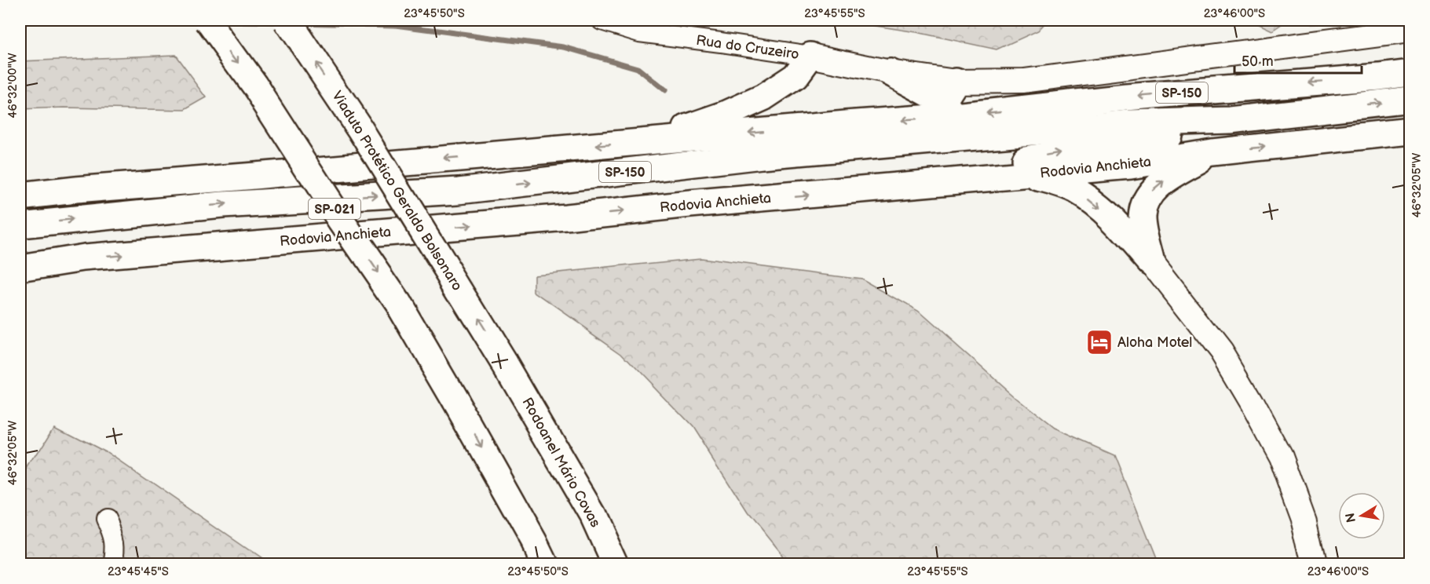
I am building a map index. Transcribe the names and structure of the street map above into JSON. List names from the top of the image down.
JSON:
{
  "streets": {
    "highway": [
      "SP-150",
      "Rodovia Anchieta",
      "Viaduto Protético Geraldo Bolsonaro",
      "SP-021",
      "Rodoanel Mário Covas"
    ],
    "street": ["Rua do Cruzeiro"]
  },
  "crossings": [
    ["Viaduto Protético Geraldo Bolsonaro", "Rodoanel Mário Covas"]
  ],
  "places": {
    "hotel": ["Aloha Motel"]
  },
  "scale_bar": "50 m",
  "north": "left",
  "coordinates": [
    "23°45'50\"S",
    "23°45'55\"S",
    "23°46'00\"S",
    "46°32'00\"W",
    "46°32'05\"W",
    "23°45'45\"S"
  ]
}
